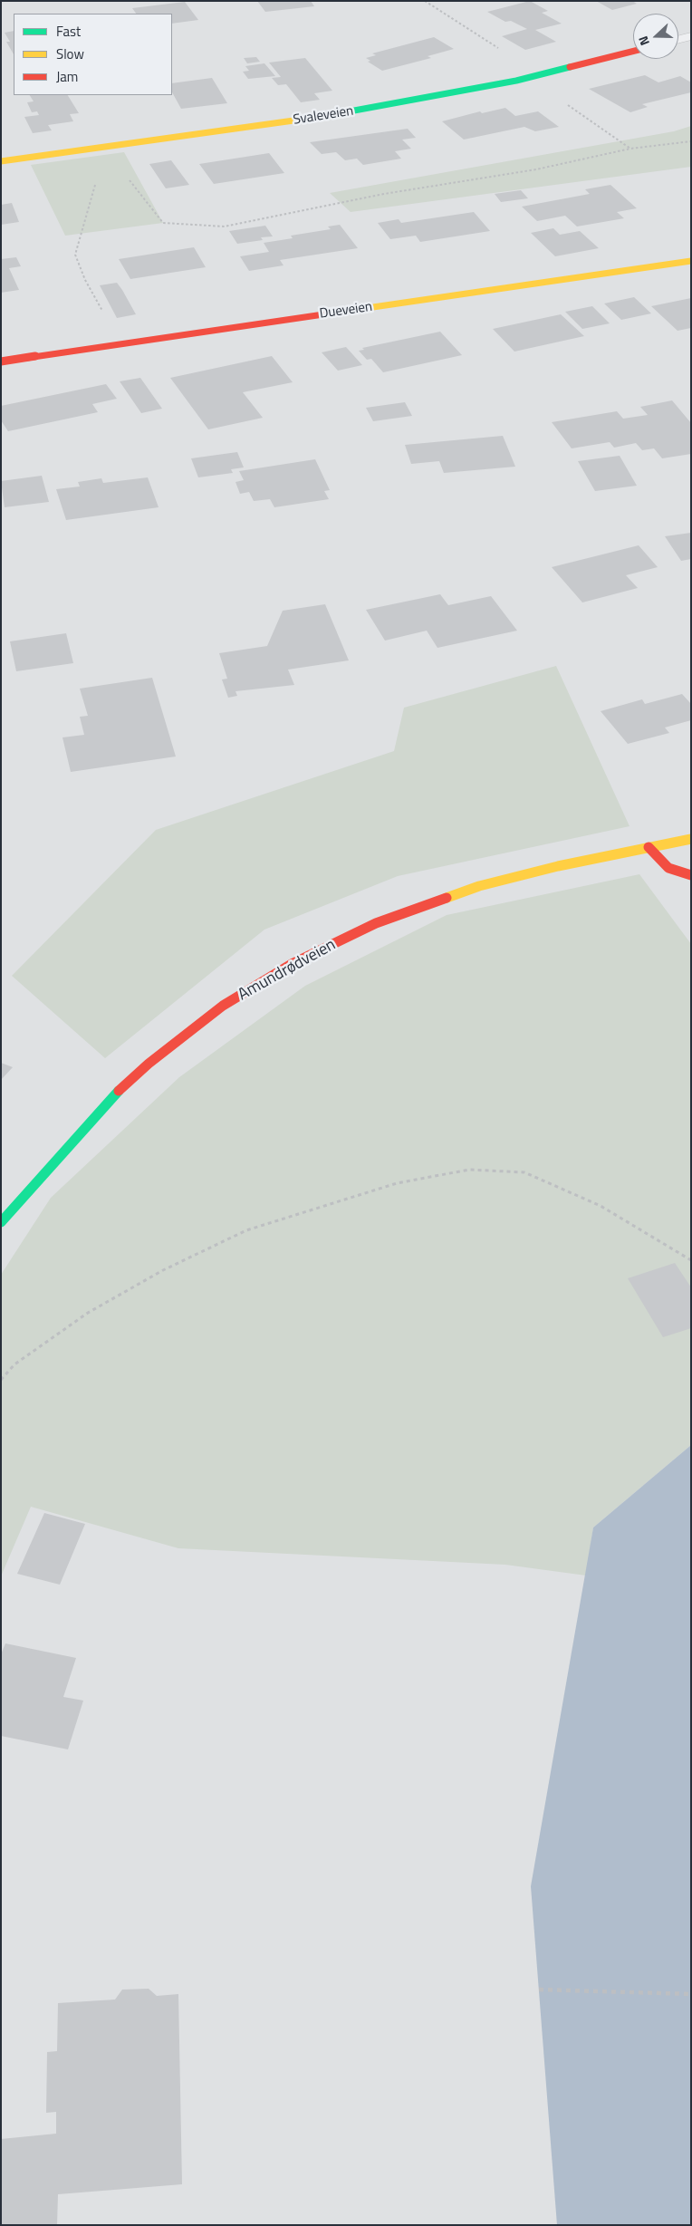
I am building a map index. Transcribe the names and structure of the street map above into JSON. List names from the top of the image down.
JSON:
{
  "streets": {
    "street": ["Svaleveien", "Dueveien", "Amundrødveien"]
  },
  "legend": ["Fast", "Slow", "Jam"],
  "north": "left"
}
